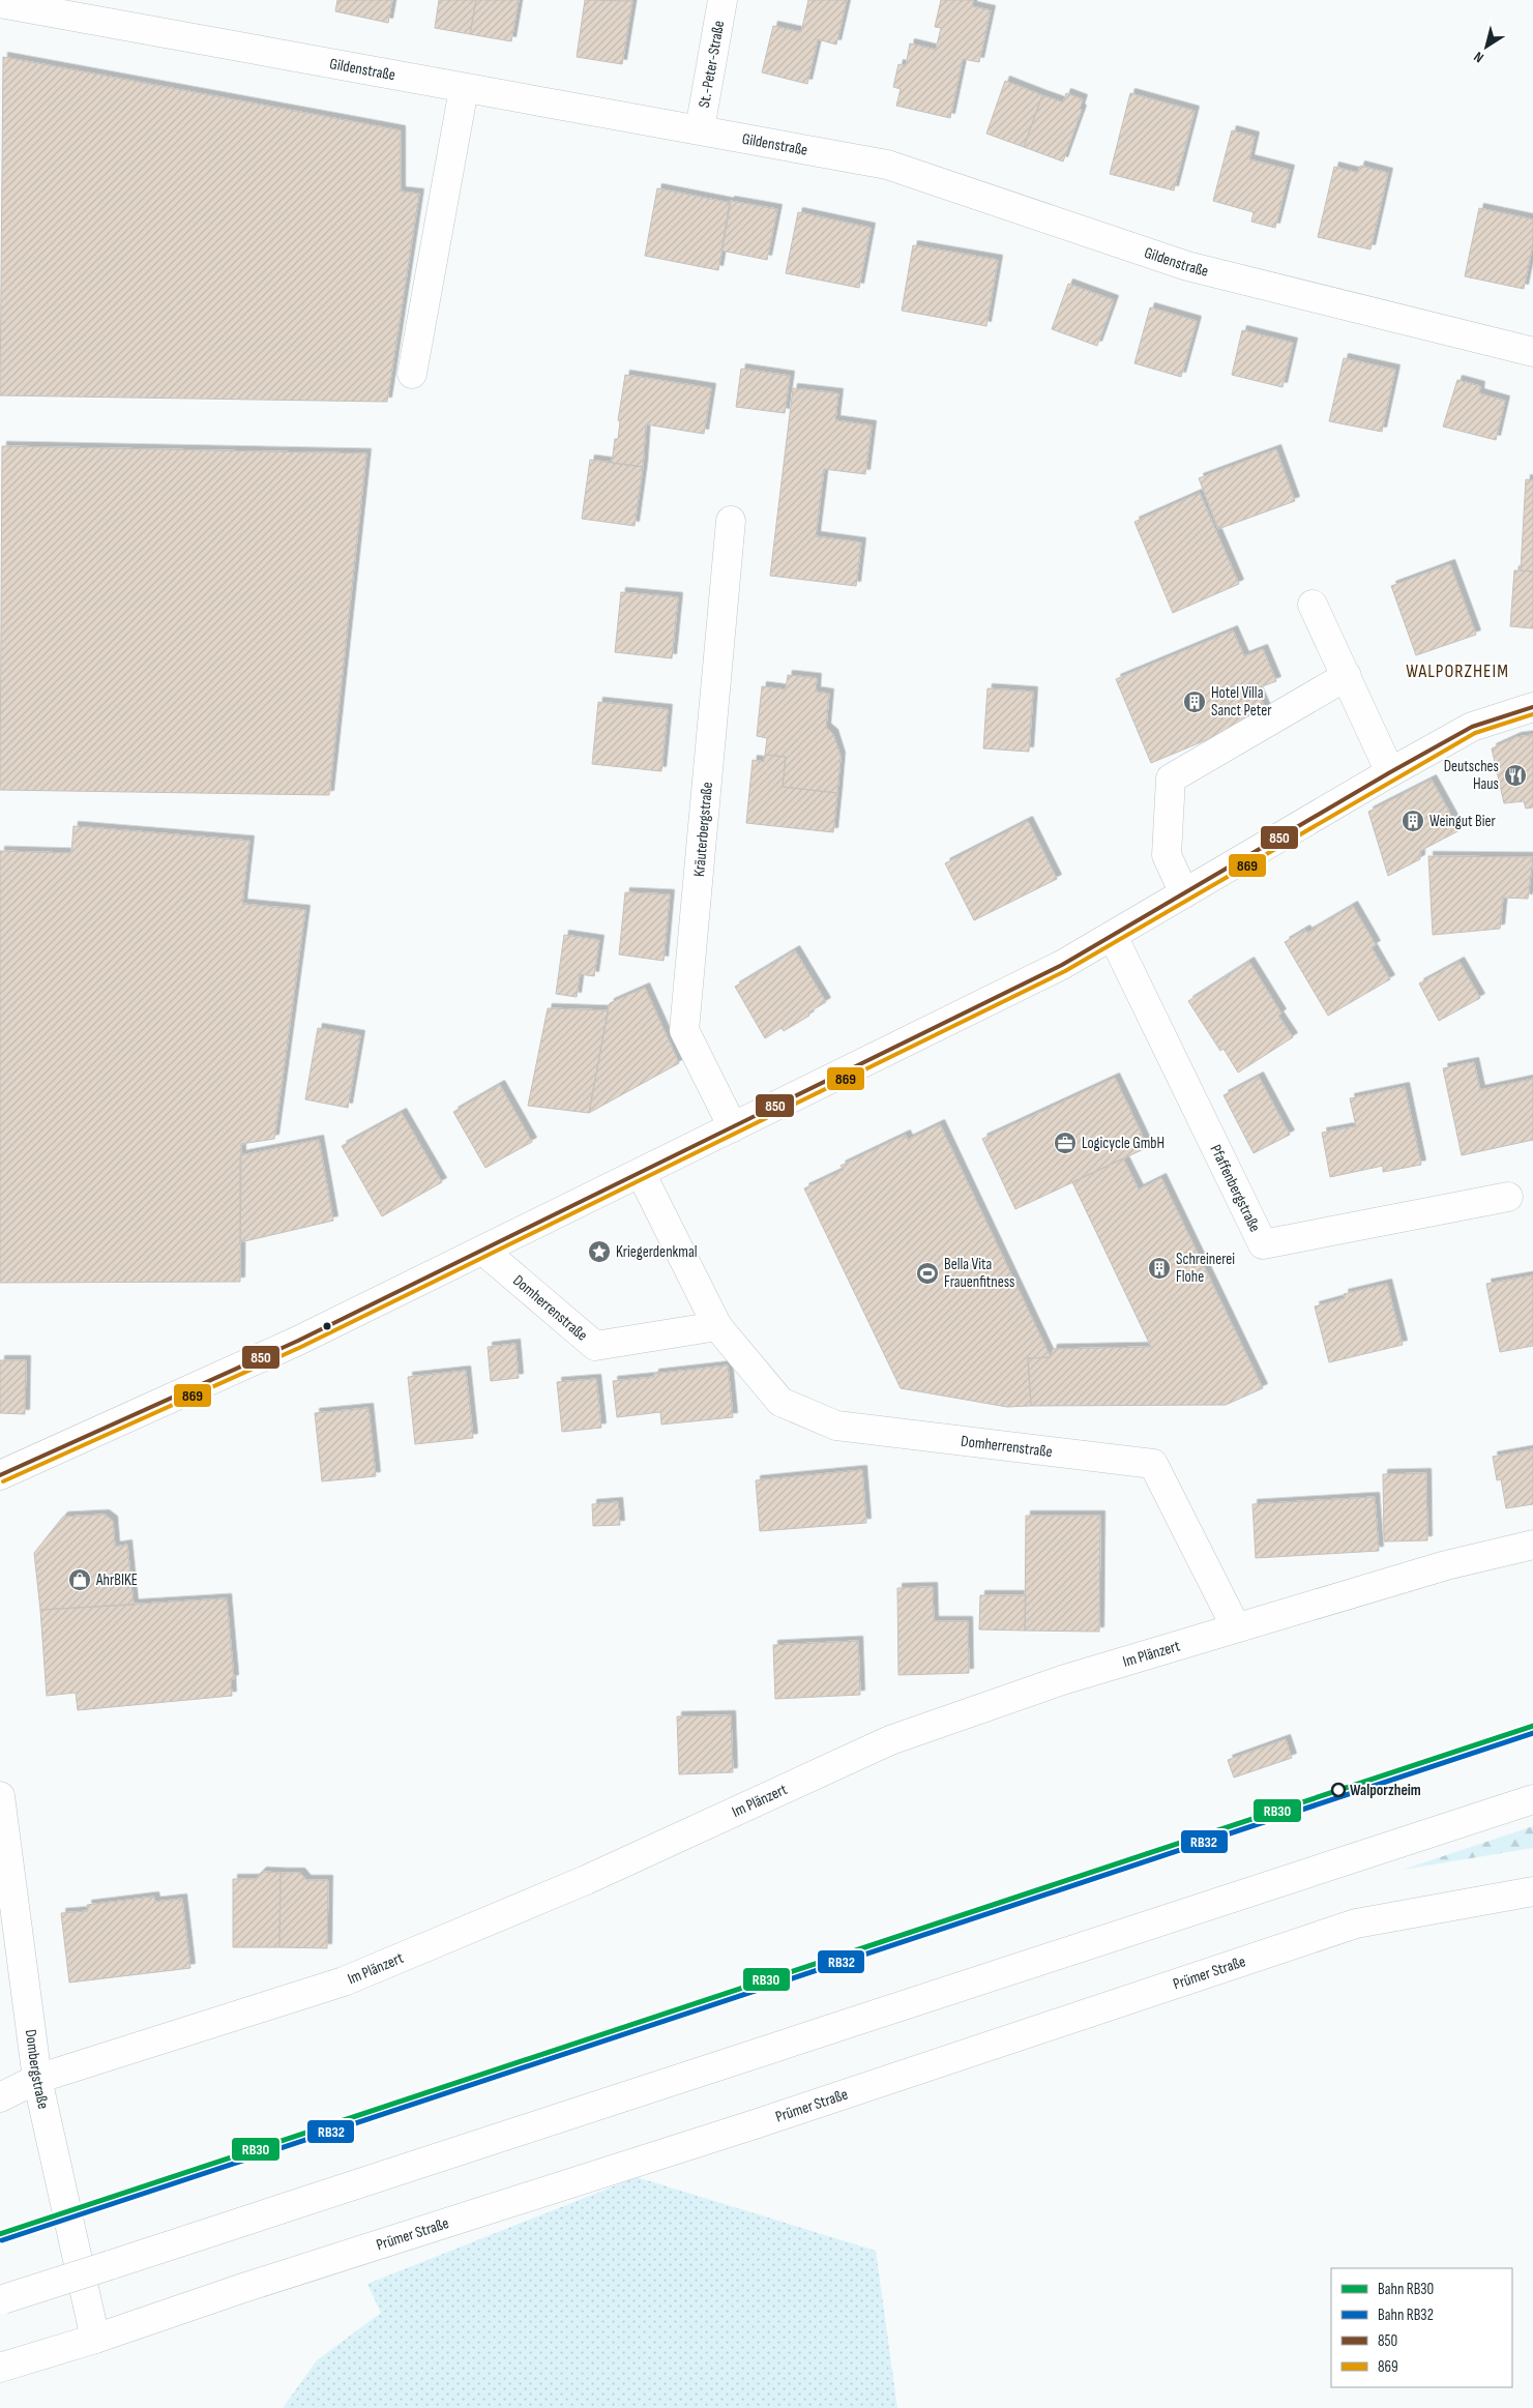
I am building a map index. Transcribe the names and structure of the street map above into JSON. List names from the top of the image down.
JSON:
{
  "streets": {
    "street": [
      "St.-Peter-Straße",
      "Gildenstraße",
      "Kräuterbergstraße",
      "Pfaffenbergstraße",
      "Domherrenstraße",
      "Im Plänzert",
      "Prümer Straße",
      "Dombergstraße"
    ]
  },
  "crossings": [
    ["St.-Peter-Straße", "Gildenstraße"],
    ["Domherrenstraße", "Im Plänzert"],
    ["Im Plänzert", "Dombergstraße"],
    ["Prümer Straße", "Dombergstraße"]
  ],
  "districts": ["WALPORZHEIM"],
  "places": {
    "building": ["Hotel Villa Sanct Peter", "Weingut Bier", "Schreinerei Flohe"],
    "restaurant": ["Deutsches Haus"],
    "office": ["Logicycle GmbH"],
    "place": ["Kriegerdenkmal"],
    "sports": ["Bella Vita Frauenfitness"],
    "shop": ["AhrBIKE"],
    "other": ["Walporzheim"]
  },
  "lines": [
    "transit line 850",
    "transit line 869",
    "rail line RB30",
    "rail line RB32"
  ],
  "legend": [
    "Bahn RB30",
    "Bahn RB32",
    "850",
    "869"
  ],
  "north": "bottom left"
}
